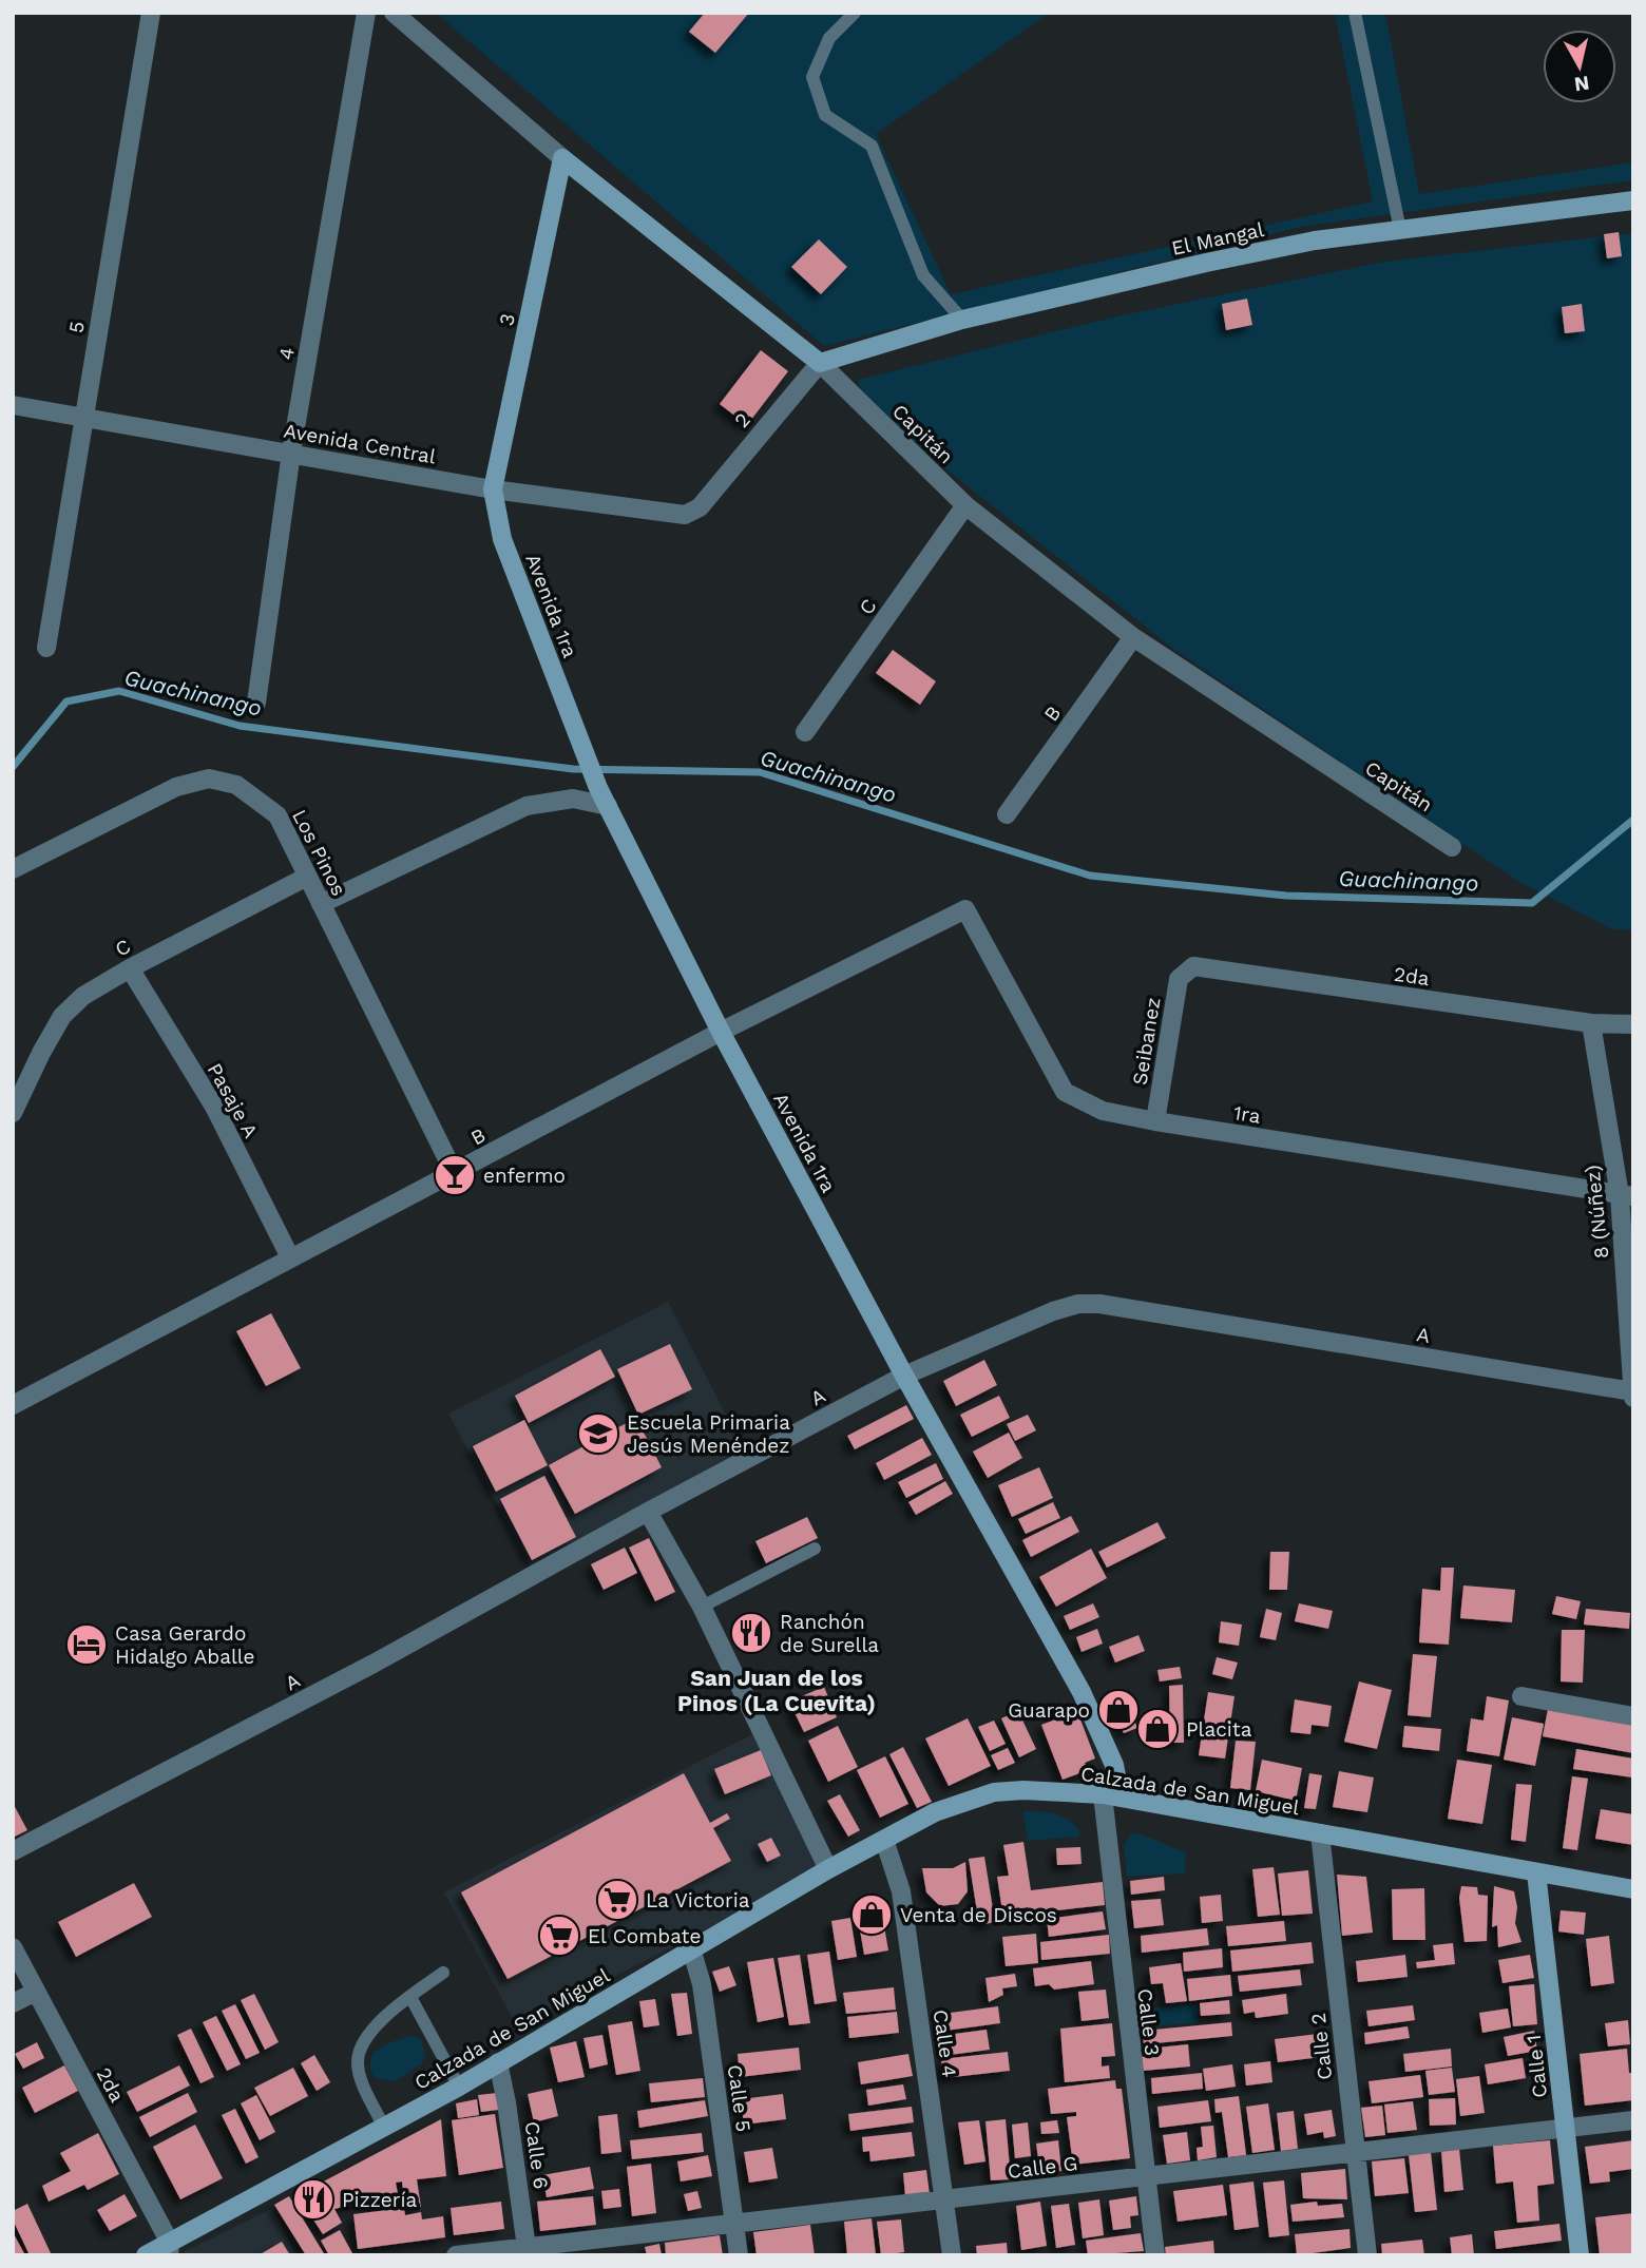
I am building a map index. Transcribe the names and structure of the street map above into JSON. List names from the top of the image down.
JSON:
{
  "streets": {
    "street": [
      "El Mangal",
      "3",
      "5",
      "4",
      "2",
      "Capitán",
      "Avenida Central",
      "Avenida 1ra",
      "C",
      "B",
      "Los Pinos",
      "2da",
      "Seibanez",
      "Pasaje A",
      "1ra",
      "8 (Núñez)",
      "A",
      "Calzada de San Miguel",
      "Calle 3",
      "Calle 4",
      "Calle 2",
      "Calle 1",
      "Calle 5",
      "Calle 6",
      "Calle G"
    ]
  },
  "crossings": [
    ["El Mangal", "2"],
    ["El Mangal", "Capitán"],
    ["3", "Capitán"],
    ["3", "Avenida Central"],
    ["3", "Avenida 1ra"],
    ["5", "Avenida Central"],
    ["4", "Avenida Central"],
    ["2", "Capitán"],
    ["2", "Avenida Central"],
    ["Capitán", "C"],
    ["Capitán", "B"],
    ["Avenida Central", "Avenida 1ra"],
    ["Avenida 1ra", "B"],
    ["Avenida 1ra", "A"],
    ["Avenida 1ra", "Calzada de San Miguel"],
    ["Avenida 1ra", "Calle 3"],
    ["C", "Los Pinos"],
    ["C", "Pasaje A"],
    ["B", "Los Pinos"],
    ["B", "Pasaje A"],
    ["B", "1ra"],
    ["2da", "Seibanez"],
    ["2da", "8 (Núñez)"],
    ["2da", "Calzada de San Miguel"],
    ["Seibanez", "1ra"],
    ["1ra", "8 (Núñez)"],
    ["8 (Núñez)", "A"],
    ["Calzada de San Miguel", "Calle 3"],
    ["Calzada de San Miguel", "Calle 4"],
    ["Calzada de San Miguel", "Calle 2"],
    ["Calzada de San Miguel", "Calle 1"],
    ["Calzada de San Miguel", "Calle 5"],
    ["Calzada de San Miguel", "Calle 6"],
    ["Calle 3", "Calle G"],
    ["Calle 4", "Calle G"],
    ["Calle 2", "Calle G"],
    ["Calle 1", "Calle G"],
    ["Calle 5", "Calle G"],
    ["Calle 6", "Calle G"]
  ],
  "districts": ["San Juan de los Pinos (La Cuevita)"],
  "water": ["Guachinango"],
  "places": {
    "bar": ["enfermo"],
    "school or university": ["Escuela Primaria Jesús Menéndez"],
    "restaurant": ["Ranchón de Surella", "Pizzería"],
    "hotel": ["Casa Gerardo Hidalgo Aballe"],
    "shop": ["Guarapo", "Placita", "Venta de Discos"],
    "supermarket": ["La Victoria", "El Combate"]
  },
  "north": "bottom"
}
